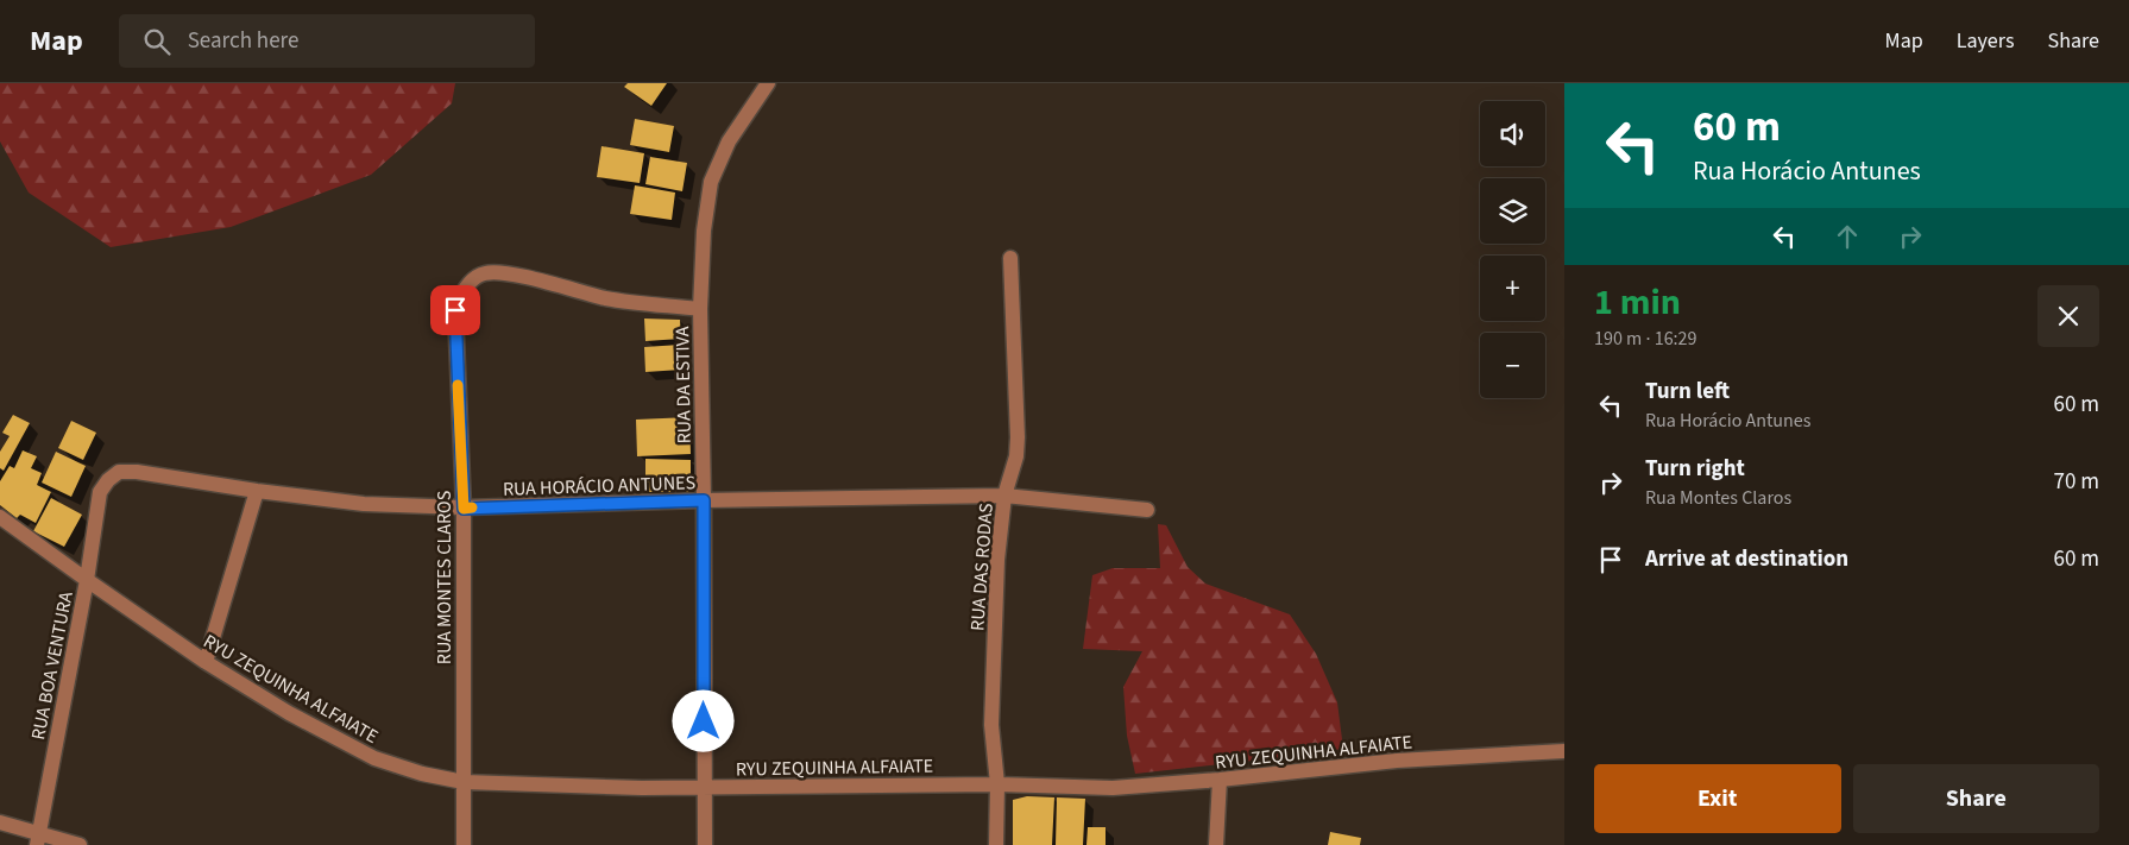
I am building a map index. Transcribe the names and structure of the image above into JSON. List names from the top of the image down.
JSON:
{
  "streets": {
    "street": [
      "RUA DA ESTIVA",
      "RUA HORÁCIO ANTUNES",
      "RUA DAS RODAS",
      "RUA MONTES CLAROS",
      "RUA BOA VENTURA",
      "RYU ZEQUINHA ALFAIATE"
    ]
  },
  "crossings": [
    ["RUA DA ESTIVA", "RUA HORÁCIO ANTUNES"],
    ["RUA DA ESTIVA", "RUA MONTES CLAROS"],
    ["RUA DA ESTIVA", "RYU ZEQUINHA ALFAIATE"],
    ["RUA HORÁCIO ANTUNES", "RUA DAS RODAS"],
    ["RUA HORÁCIO ANTUNES", "RUA MONTES CLAROS"],
    ["RUA HORÁCIO ANTUNES", "RUA BOA VENTURA"],
    ["RUA DAS RODAS", "RYU ZEQUINHA ALFAIATE"],
    ["RUA MONTES CLAROS", "RYU ZEQUINHA ALFAIATE"],
    ["RUA BOA VENTURA", "RYU ZEQUINHA ALFAIATE"]
  ],
  "page": {
    "header": "Map",
    "search": "Search here",
    "nav": ["Map", "Layers", "Share"],
    "turn": ["60 m", "Rua Horácio Antunes"],
    "map_buttons": ["+", "−"],
    "heading": ["1 min", "190 m · 16:29"],
    "list": [
      {
        "name": "Turn left",
        "note": "Rua Horácio Antunes",
        "value": "60 m"
      },
      {
        "name": "Turn right",
        "note": "Rua Montes Claros",
        "value": "70 m"
      },
      {
        "name": "Arrive at destination",
        "value": "60 m"
      }
    ],
    "buttons": ["Exit", "Share"]
  }
}
